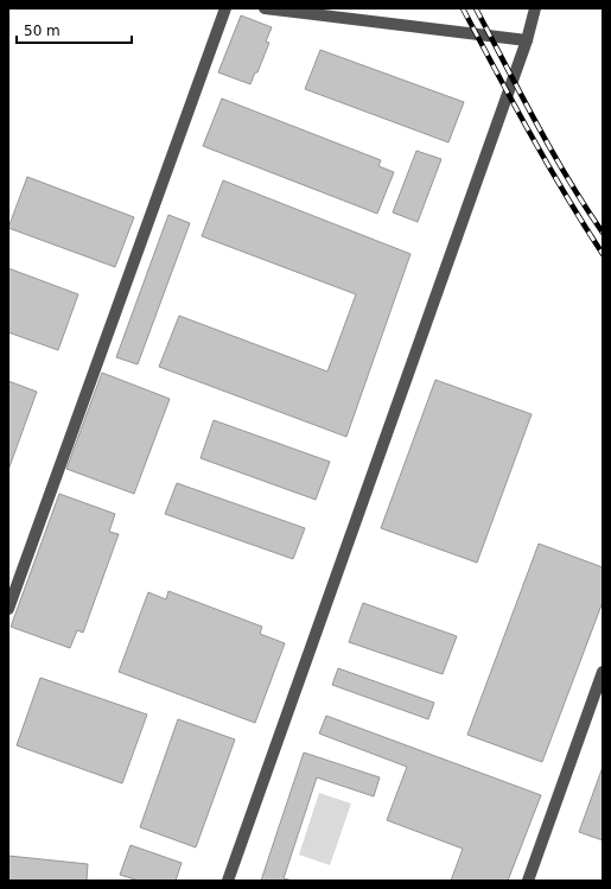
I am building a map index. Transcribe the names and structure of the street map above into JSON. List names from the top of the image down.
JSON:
{
  "scale_bar": "50 m"
}
